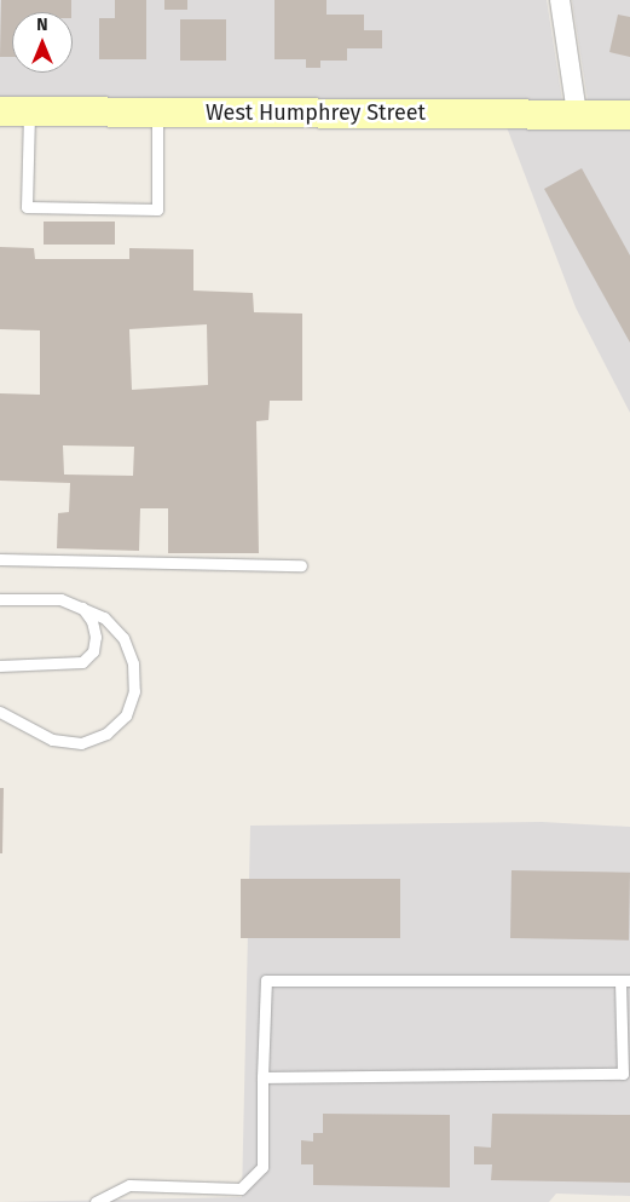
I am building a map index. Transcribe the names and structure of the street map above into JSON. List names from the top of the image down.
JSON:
{
  "streets": {
    "street": ["West Humphrey Street"]
  },
  "north": "top"
}
